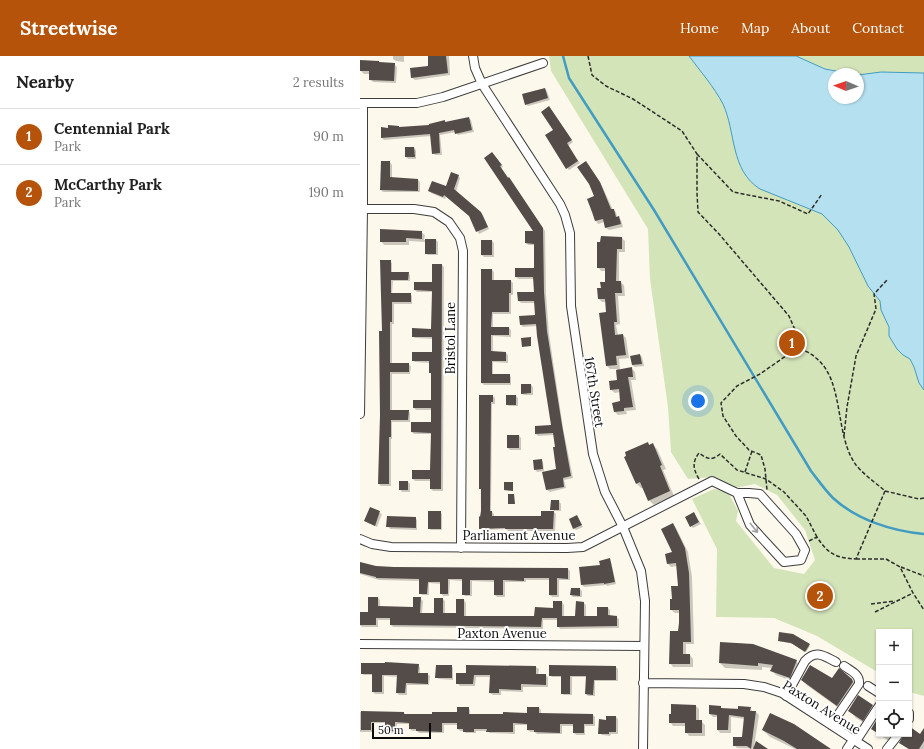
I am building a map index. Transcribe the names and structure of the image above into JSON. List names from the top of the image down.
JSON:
{
  "streets": {
    "street": [
      "Bristol Lane",
      "167th Street",
      "Parliament Avenue",
      "Paxton Avenue"
    ]
  },
  "crossings": [
    ["Bristol Lane", "Parliament Avenue"],
    ["167th Street", "Parliament Avenue"],
    ["167th Street", "Paxton Avenue"]
  ],
  "scale_bar": "50 m",
  "north": "left",
  "page": {
    "header": "Streetwise",
    "nav": [
      "Home",
      "Map",
      "About",
      "Contact"
    ],
    "heading": ["Nearby", "2 results"],
    "list": [
      {
        "mark": "1",
        "name": "Centennial Park",
        "note": "Park",
        "value": "90 m"
      },
      {
        "mark": "2",
        "name": "McCarthy Park",
        "note": "Park",
        "value": "190 m"
      }
    ],
    "pins": ["1", "2"],
    "map_buttons": ["+", "−"],
    "scale": "50 m"
  }
}
